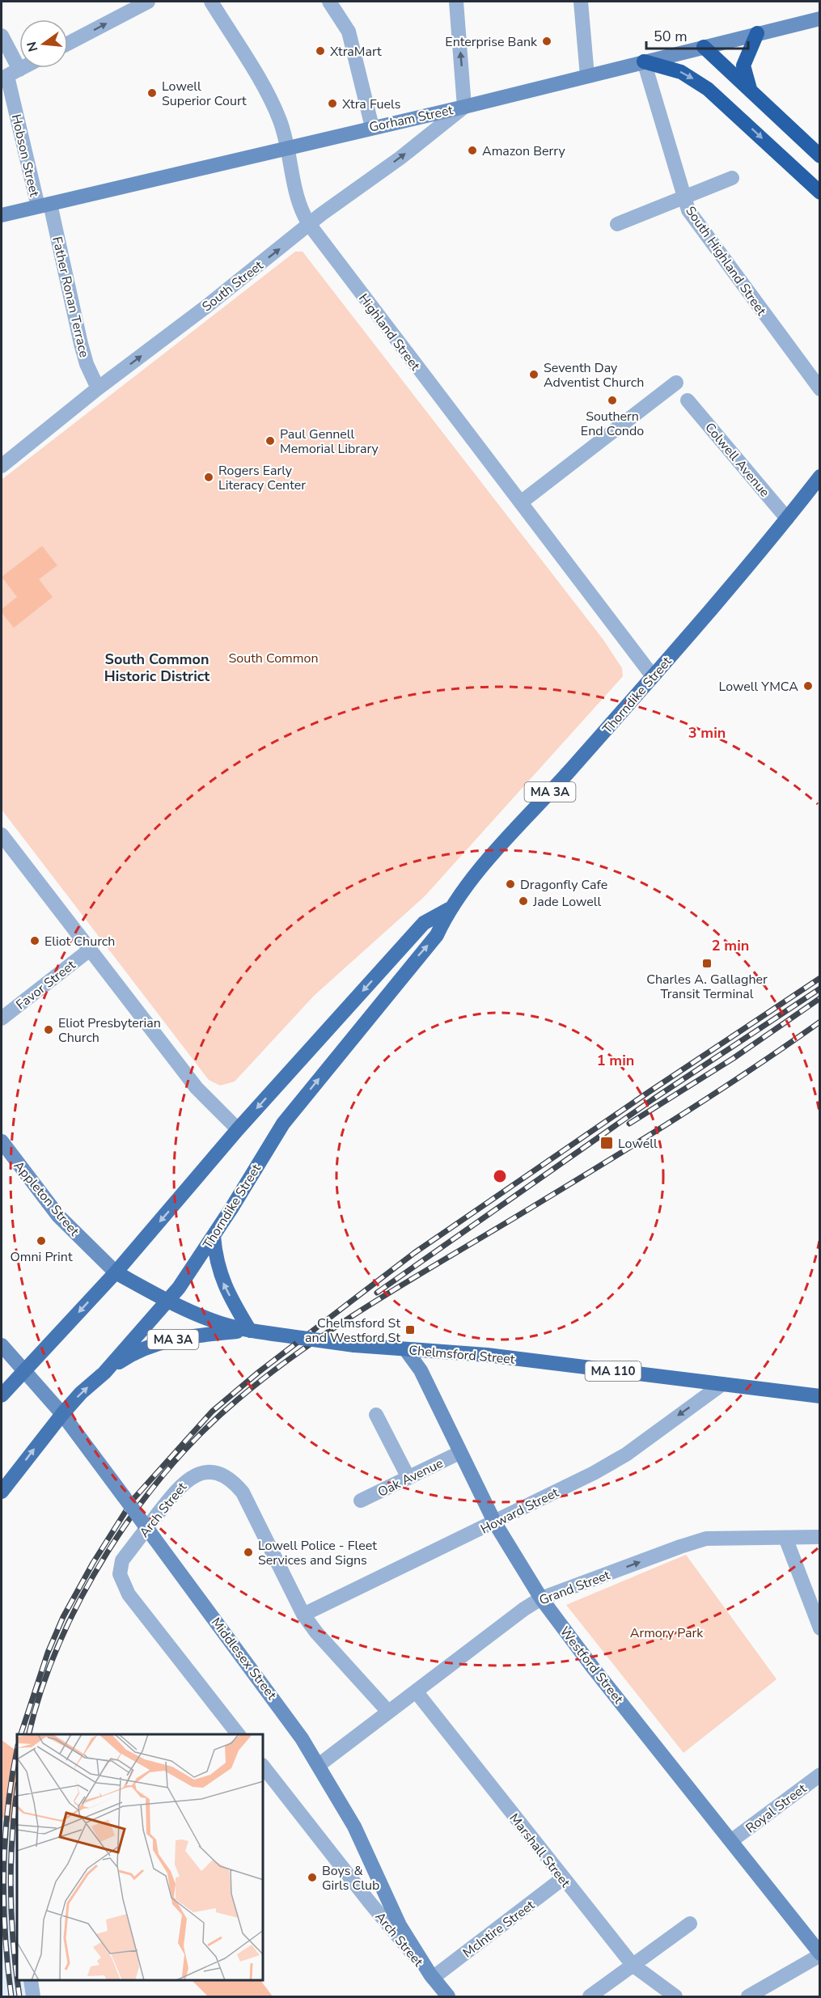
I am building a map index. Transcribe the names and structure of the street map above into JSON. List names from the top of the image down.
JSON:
{
  "streets": {
    "main road": [
      "Gorham Street",
      "Thorndike Street",
      "MA 3A",
      "Appleton Street",
      "Chelmsford Street",
      "MA 110",
      "Middlesex Street",
      "Westford Street"
    ],
    "street": [
      "Hobson Street",
      "South Highland Street",
      "South Street",
      "Father Ronan Terrace",
      "Highland Street",
      "Colwell Avenue",
      "Favor Street",
      "Oak Avenue",
      "Arch Street",
      "Howard Street",
      "Grand Street",
      "Royal Street",
      "Marshall Street",
      "McIntire Street"
    ]
  },
  "crossings": [
    ["Gorham Street", "Hobson Street"],
    ["Gorham Street", "South Highland Street"],
    ["Gorham Street", "South Street"],
    ["Gorham Street", "Father Ronan Terrace"],
    ["Gorham Street", "Highland Street"],
    ["Hobson Street", "Father Ronan Terrace"],
    ["South Street", "Father Ronan Terrace"],
    ["South Street", "Highland Street"],
    ["Highland Street", "Thorndike Street"],
    ["Colwell Avenue", "Thorndike Street"],
    ["Thorndike Street", "MA 3A"],
    ["Thorndike Street", "Appleton Street"],
    ["Thorndike Street", "Chelmsford Street"],
    ["Thorndike Street", "Middlesex Street"],
    ["MA 3A", "Chelmsford Street"],
    ["Appleton Street", "Chelmsford Street"],
    ["Chelmsford Street", "Howard Street"],
    ["Chelmsford Street", "Westford Street"],
    ["Oak Avenue", "Westford Street"],
    ["Arch Street", "Howard Street"],
    ["Arch Street", "Grand Street"],
    ["Arch Street", "Middlesex Street"],
    ["Arch Street", "McIntire Street"],
    ["Howard Street", "Westford Street"],
    ["Grand Street", "Middlesex Street"],
    ["Grand Street", "Westford Street"],
    ["Grand Street", "Marshall Street"],
    ["Middlesex Street", "McIntire Street"],
    ["Westford Street", "Royal Street"],
    ["Marshall Street", "McIntire Street"]
  ],
  "one_way": ["South Street", "Howard Street", "Grand Street"],
  "districts": ["South Common Historic District"],
  "parks": ["South Common", "Armory Park"],
  "places": {
    "other": [
      "Enterprise Bank",
      "XtraMart",
      "Lowell Superior Court",
      "Xtra Fuels",
      "Amazon Berry",
      "Seventh Day Adventist Church",
      "Southern End Condo",
      "Paul Gennell Memorial Library",
      "Rogers Early Literacy Center",
      "Lowell YMCA",
      "Dragonfly Cafe",
      "Jade Lowell",
      "Eliot Church",
      "Eliot Presbyterian Church",
      "Omni Print",
      "Lowell Police - Fleet Services and Signs",
      "Boys & Girls Club"
    ],
    "transit": ["Charles A. Gallagher Transit Terminal", "Lowell", "Chelmsford St and Westford St"]
  },
  "scale_bar": "50 m",
  "north": "left",
  "rings": ["3 min", "2 min", "1 min"]
}
